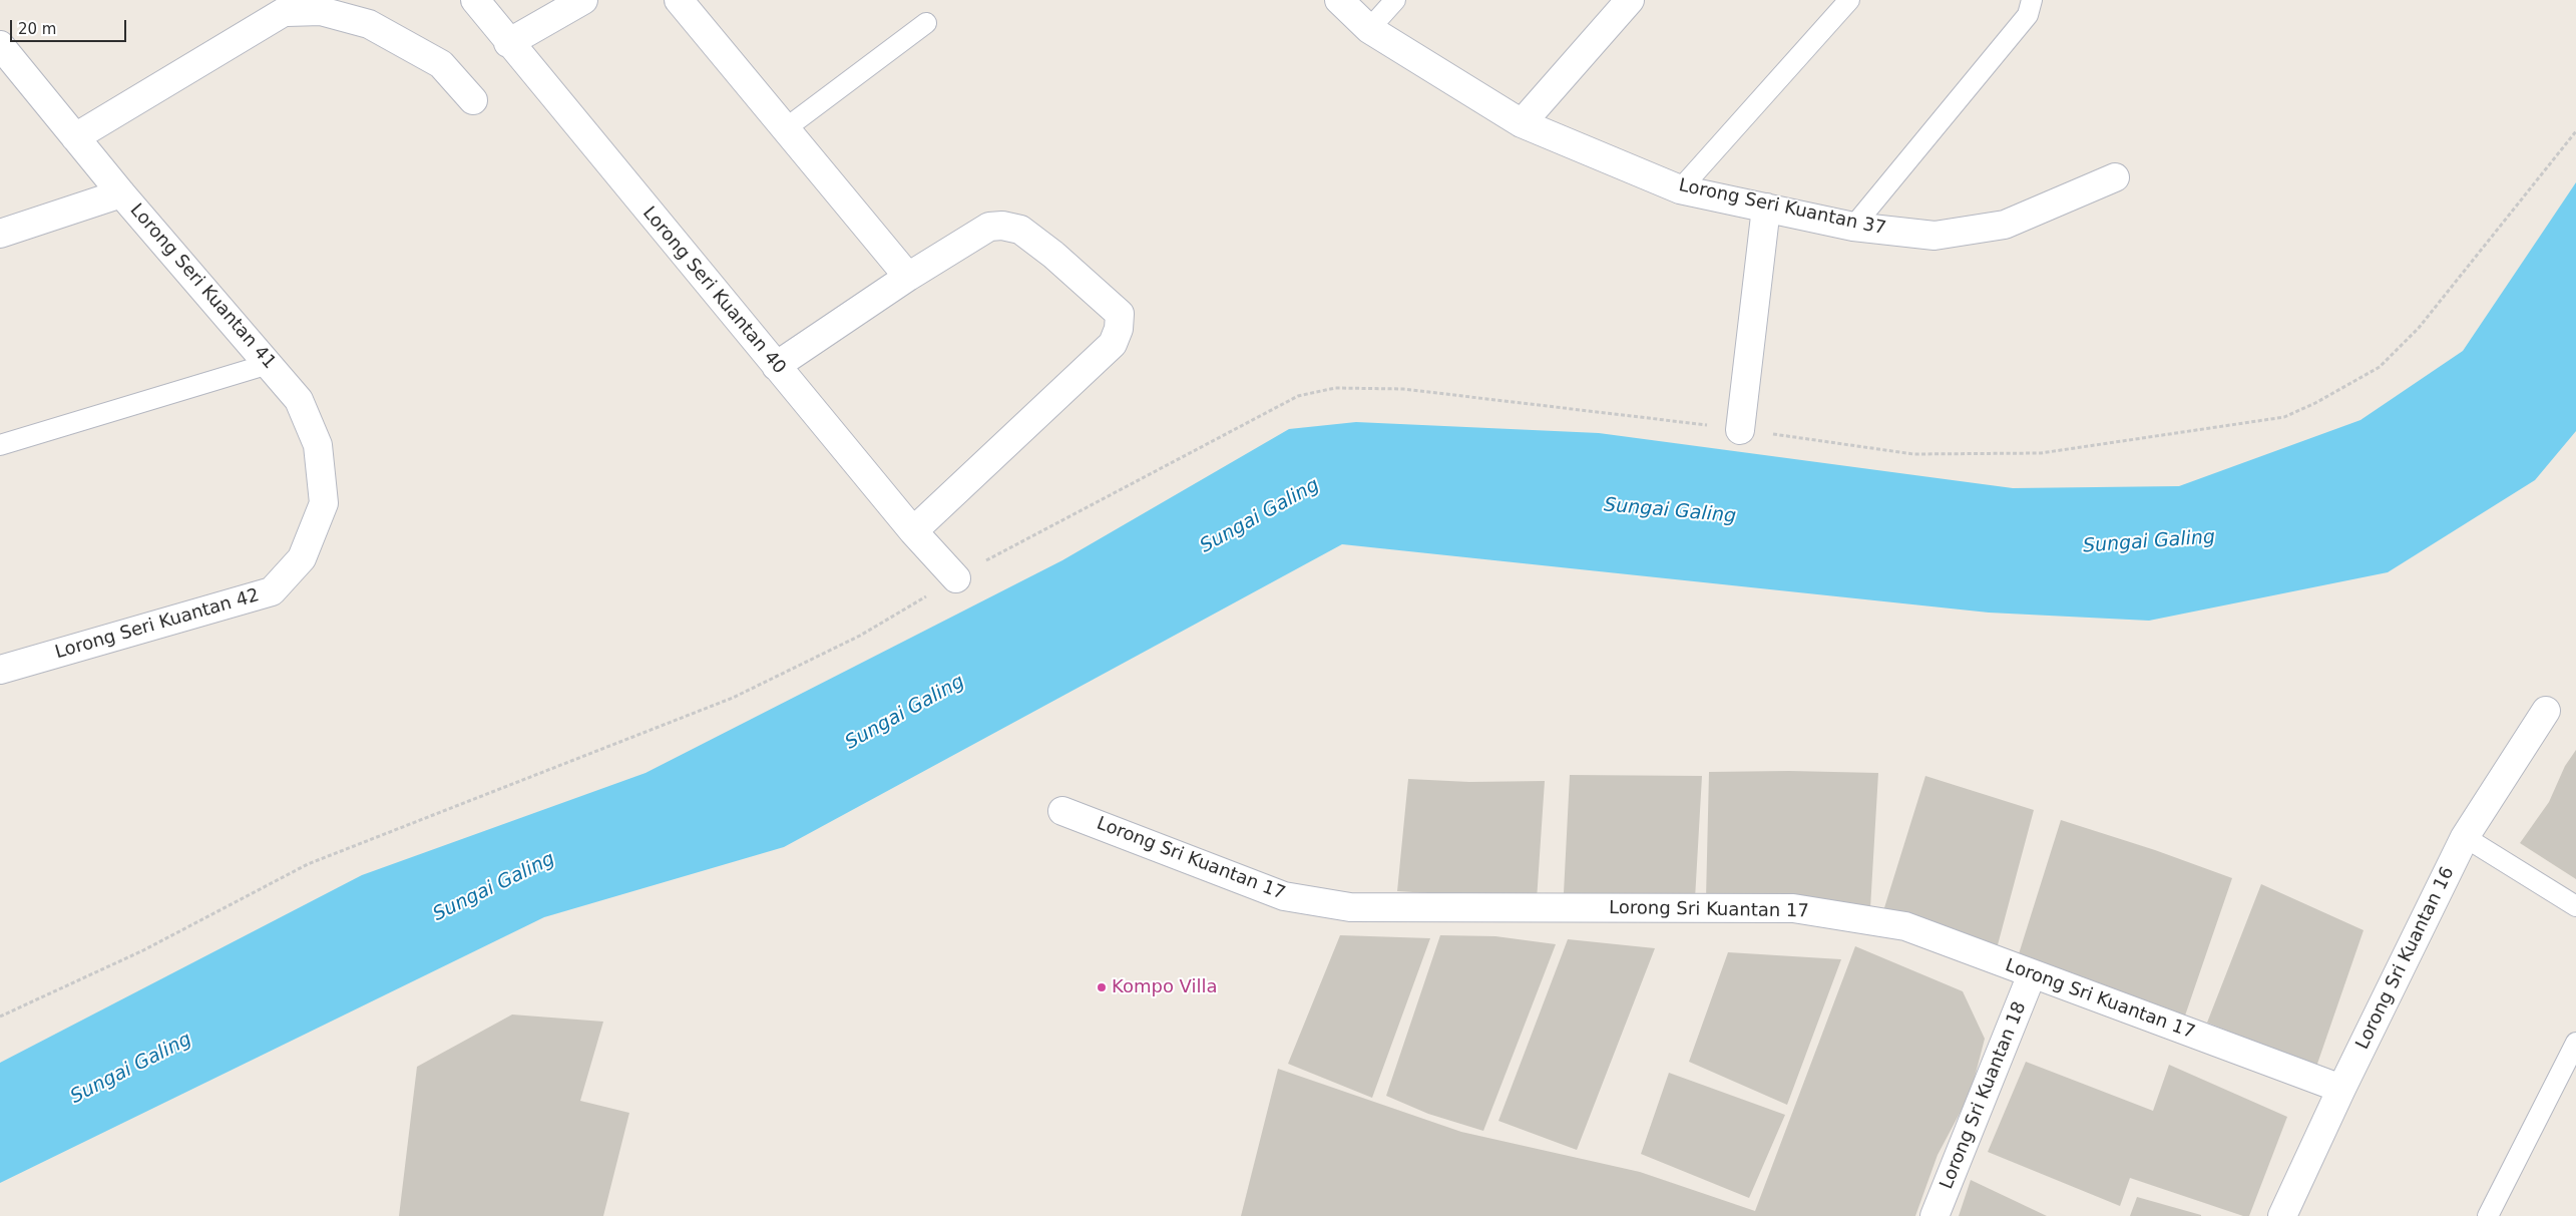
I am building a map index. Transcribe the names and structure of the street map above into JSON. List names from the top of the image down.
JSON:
{
  "streets": {
    "street": [
      "Lorong Seri Kuantan 37",
      "Lorong Seri Kuantan 41",
      "Lorong Seri Kuantan 40",
      "Lorong Seri Kuantan 42",
      "Lorong Sri Kuantan 17",
      "Lorong Sri Kuantan 16",
      "Lorong Sri Kuantan 18"
    ]
  },
  "crossings": [
    ["Lorong Seri Kuantan 41", "Lorong Seri Kuantan 42"],
    ["Lorong Sri Kuantan 17", "Lorong Sri Kuantan 16"],
    ["Lorong Sri Kuantan 17", "Lorong Sri Kuantan 18"]
  ],
  "water": ["Sungai Galing"],
  "places": ["Kompo Villa"],
  "scale_bar": "20 m"
}
